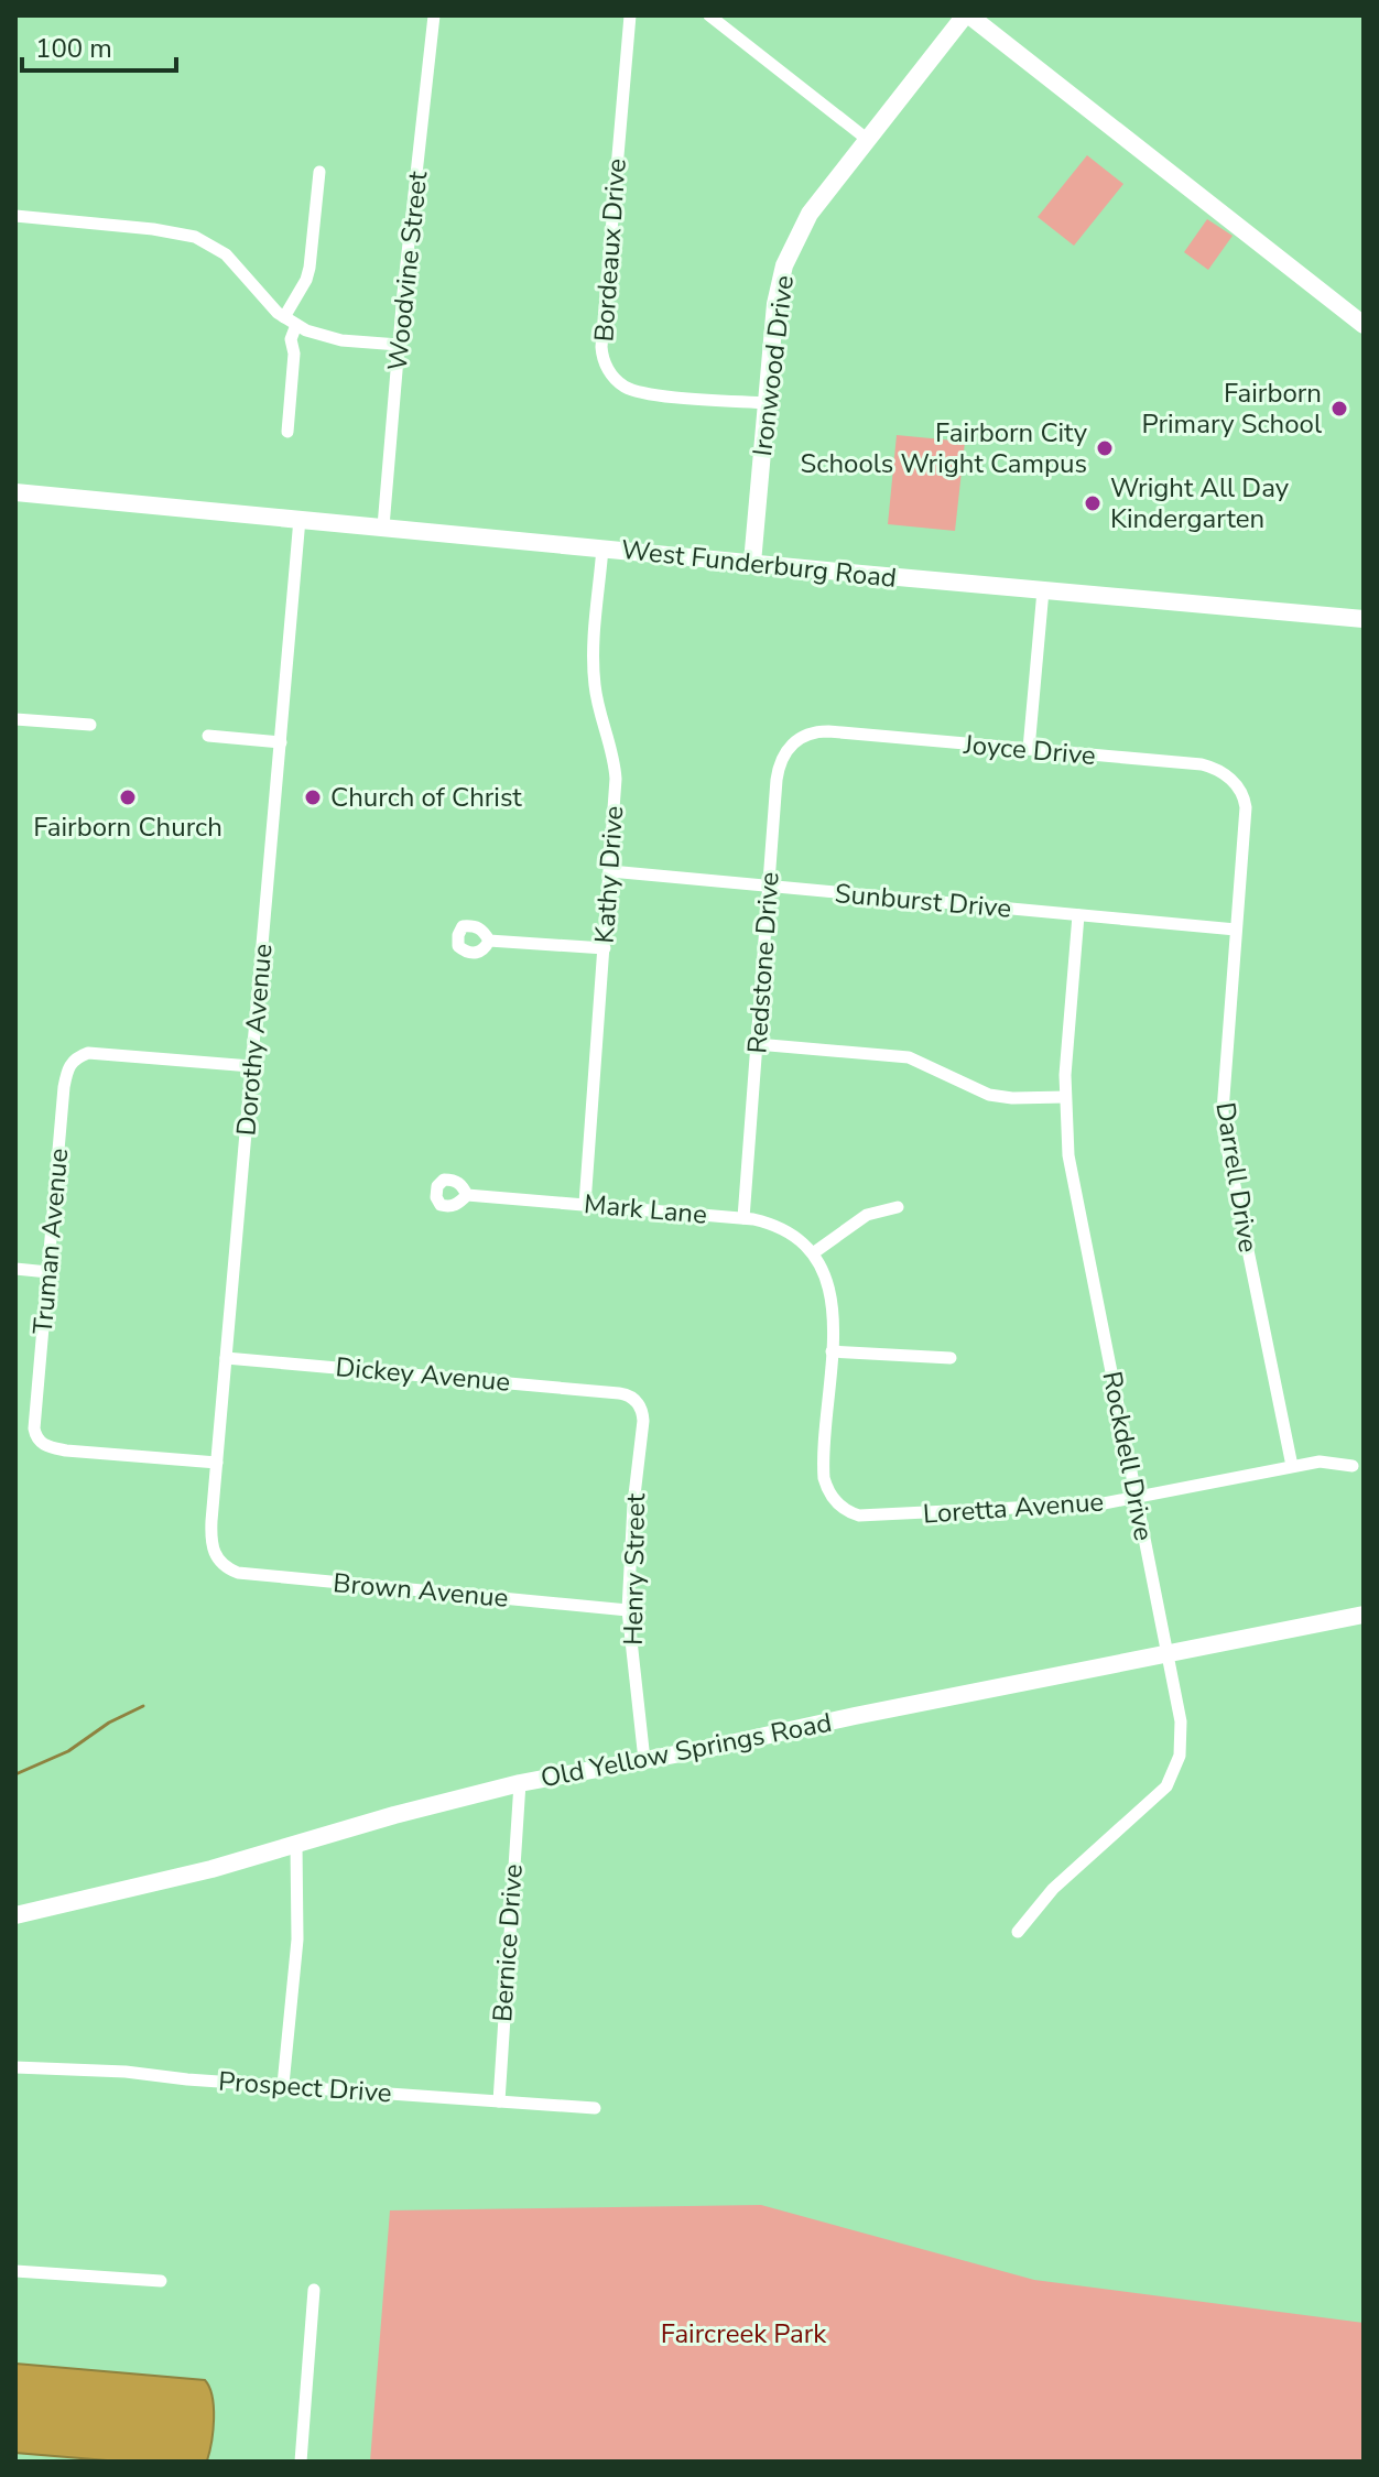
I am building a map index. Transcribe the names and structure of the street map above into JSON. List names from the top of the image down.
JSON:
{
  "streets": {
    "street": [
      "Bordeaux Drive",
      "Woodvine Street",
      "Ironwood Drive",
      "West Funderburg Road",
      "Joyce Drive",
      "Kathy Drive",
      "Sunburst Drive",
      "Redstone Drive",
      "Dorothy Avenue",
      "Darrell Drive",
      "Mark Lane",
      "Truman Avenue",
      "Dickey Avenue",
      "Rockdell Drive",
      "Loretta Avenue",
      "Henry Street",
      "Brown Avenue",
      "Old Yellow Springs Road",
      "Bernice Drive",
      "Prospect Drive"
    ]
  },
  "crossings": [
    ["Bordeaux Drive", "Ironwood Drive"],
    ["Woodvine Street", "West Funderburg Road"],
    ["Ironwood Drive", "West Funderburg Road"],
    ["West Funderburg Road", "Kathy Drive"],
    ["West Funderburg Road", "Dorothy Avenue"],
    ["Joyce Drive", "Redstone Drive"],
    ["Joyce Drive", "Darrell Drive"],
    ["Kathy Drive", "Sunburst Drive"],
    ["Kathy Drive", "Mark Lane"],
    ["Sunburst Drive", "Redstone Drive"],
    ["Sunburst Drive", "Darrell Drive"],
    ["Sunburst Drive", "Rockdell Drive"],
    ["Redstone Drive", "Mark Lane"],
    ["Dorothy Avenue", "Truman Avenue"],
    ["Dorothy Avenue", "Dickey Avenue"],
    ["Dorothy Avenue", "Brown Avenue"],
    ["Darrell Drive", "Loretta Avenue"],
    ["Dickey Avenue", "Henry Street"],
    ["Rockdell Drive", "Loretta Avenue"],
    ["Rockdell Drive", "Old Yellow Springs Road"],
    ["Henry Street", "Brown Avenue"],
    ["Henry Street", "Old Yellow Springs Road"],
    ["Old Yellow Springs Road", "Bernice Drive"],
    ["Bernice Drive", "Prospect Drive"]
  ],
  "parks": ["Faircreek Park"],
  "places": [
    "Fairborn Primary School",
    "Fairborn City Schools Wright Campus",
    "Wright All Day Kindergarten",
    "Fairborn Church",
    "Church of Christ"
  ],
  "scale_bar": "100 m"
}
